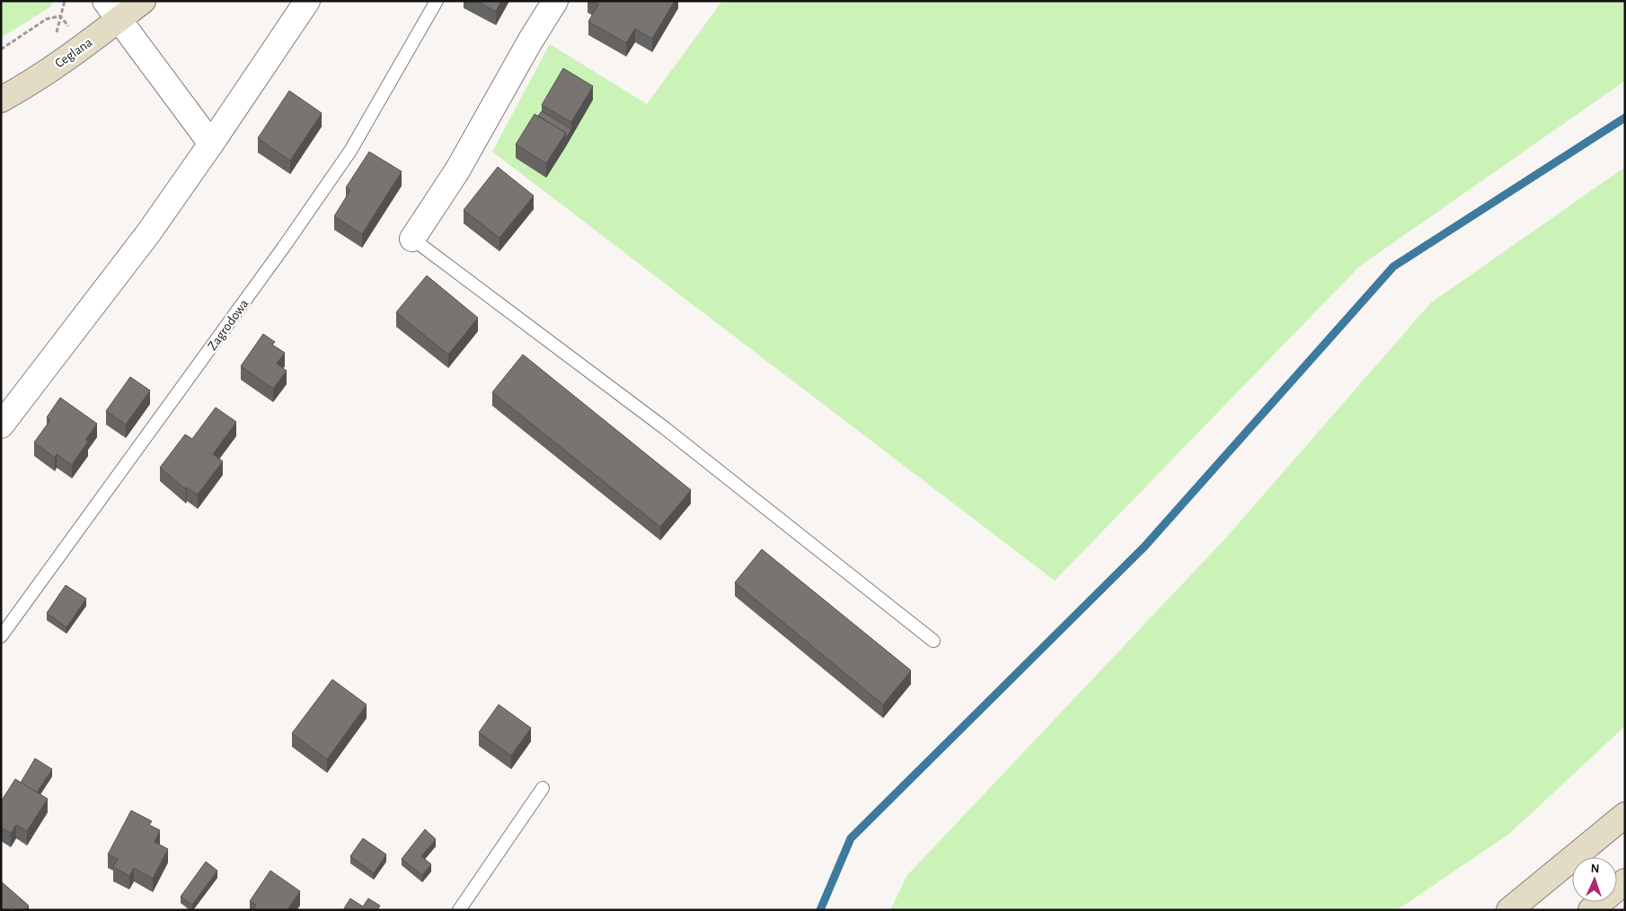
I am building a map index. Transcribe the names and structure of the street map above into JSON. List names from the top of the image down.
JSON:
{
  "streets": {
    "main road": ["Ceglana"],
    "lane": ["Zagrodowa"]
  },
  "north": "top"
}
